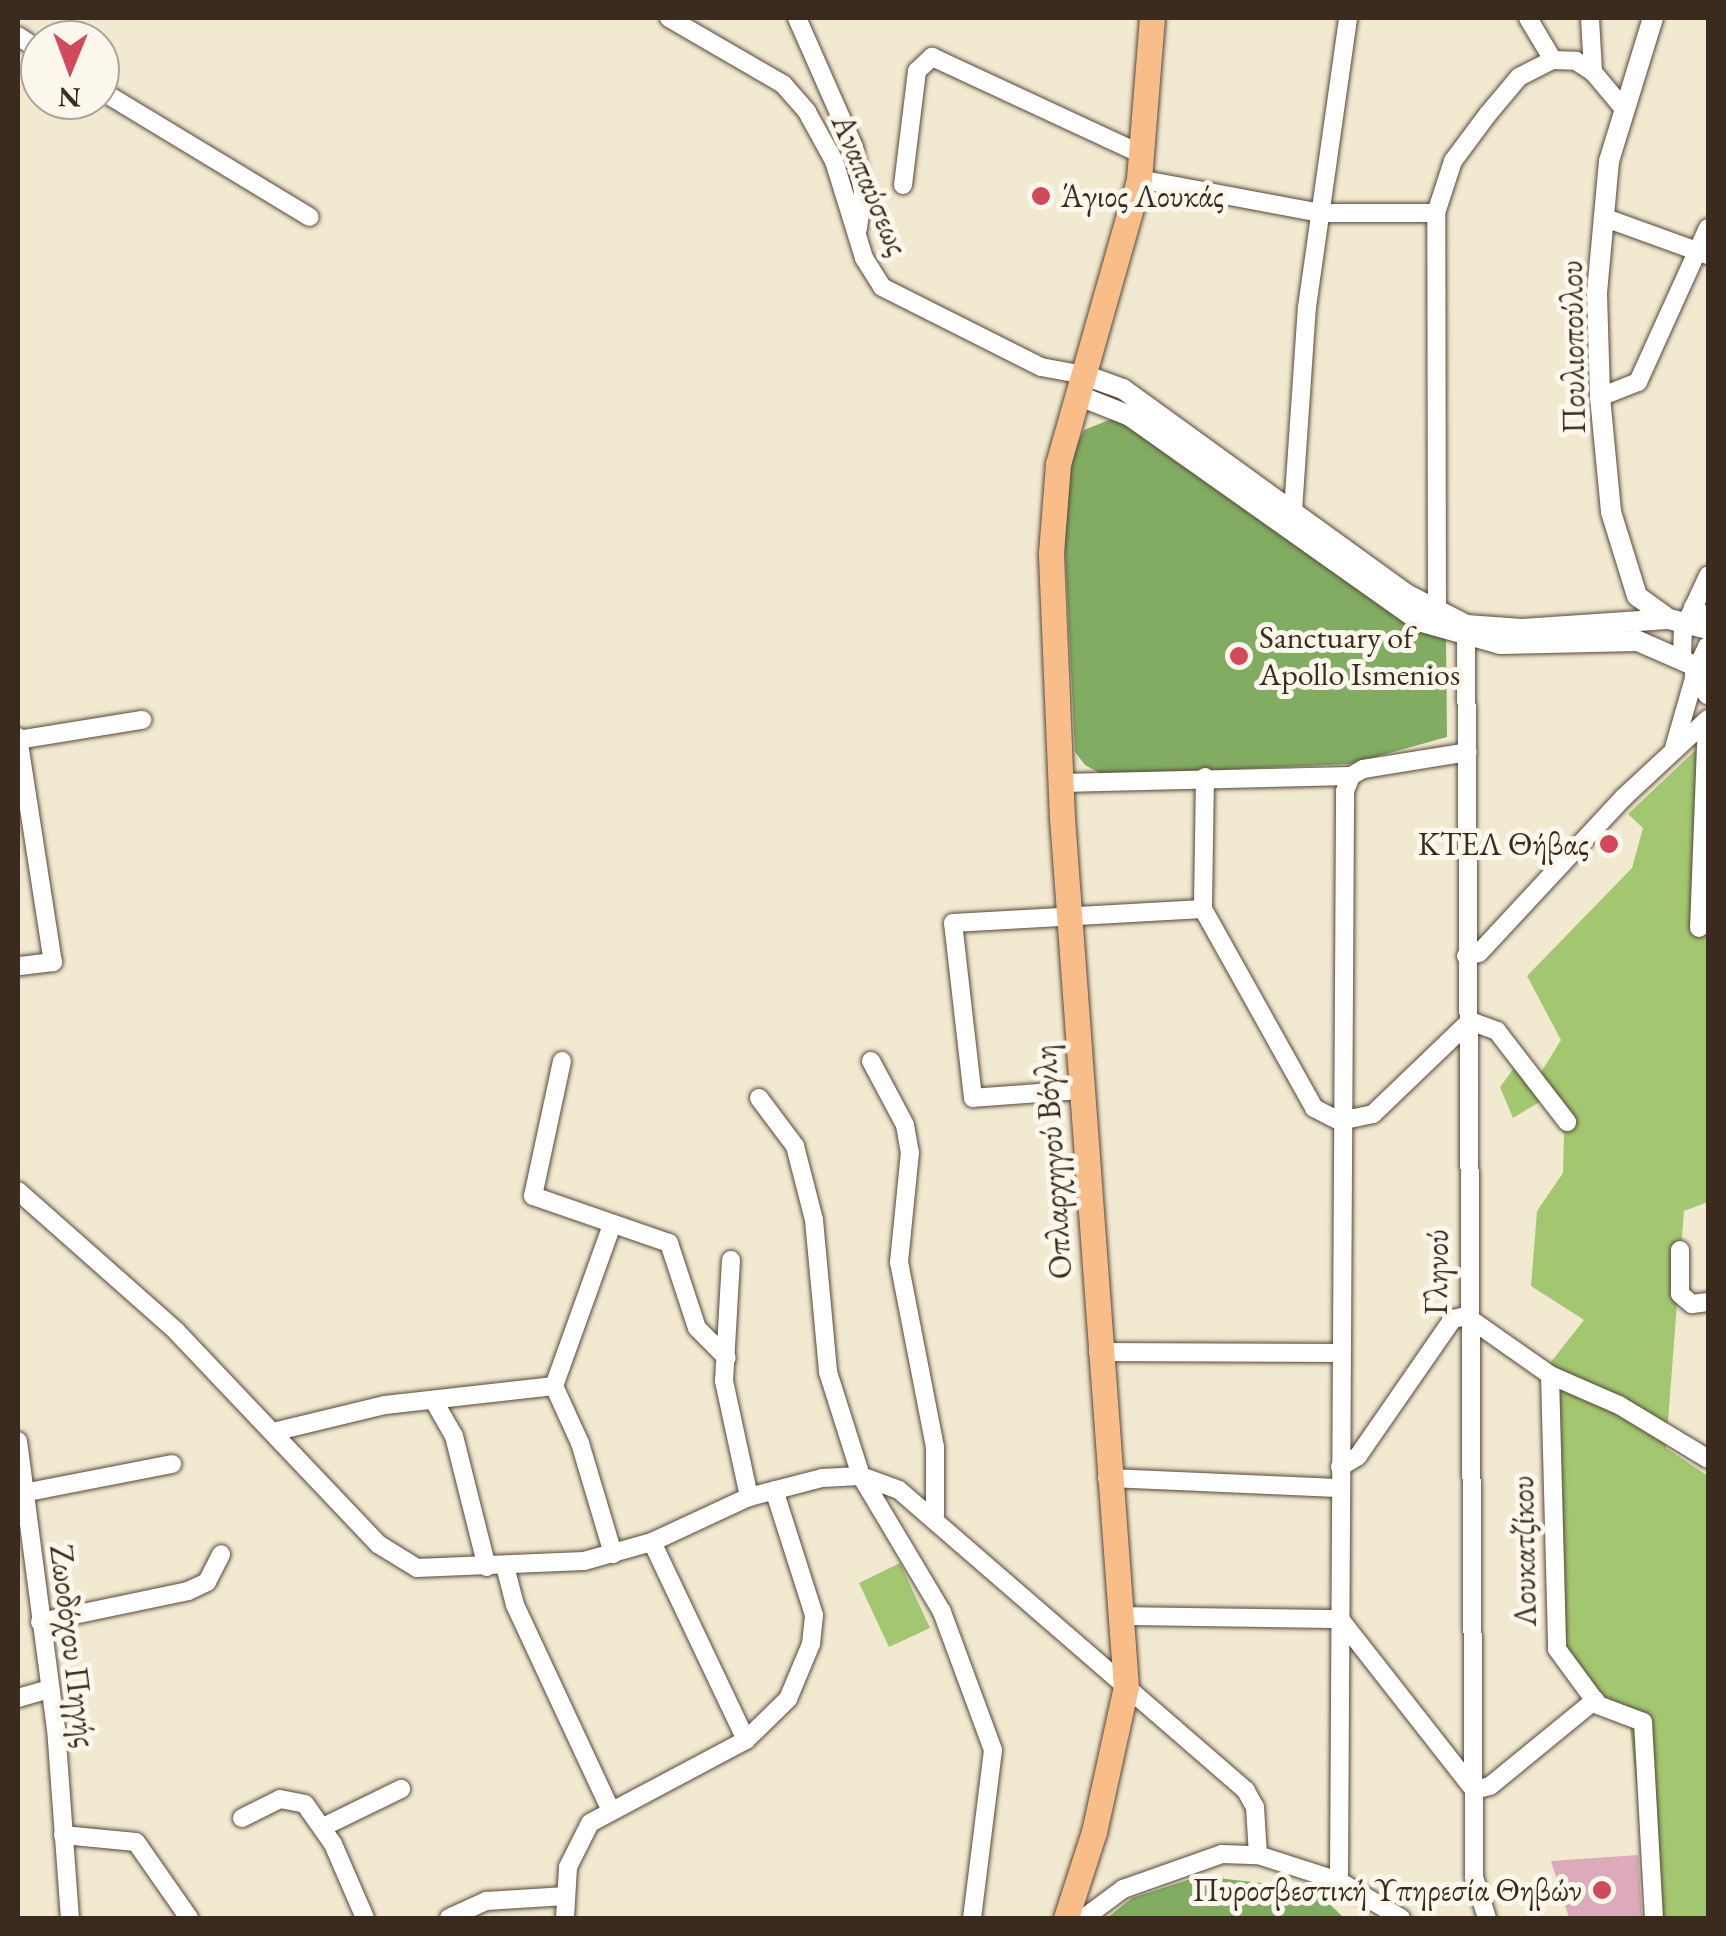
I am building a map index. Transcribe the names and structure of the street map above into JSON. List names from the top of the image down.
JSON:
{
  "streets": {
    "main road": ["Οπλαρχηγού Βόγλη"],
    "street": [
      "Αναπαύσεως",
      "Πουλιοπούλου",
      "Γληνού",
      "Λουκατζίκου",
      "Ζωοδόχου Πηγής"
    ]
  },
  "crossings": [
    ["Αναπαύσεως", "Οπλαρχηγού Βόγλη"]
  ],
  "places": [
    "Άγιος Λουκάς",
    "Sanctuary of Apollo Ismenios",
    "ΚΤΕΛ Θήβας",
    "Πυροσβεστική Υπηρεσία Θηβών"
  ],
  "north": "bottom"
}
